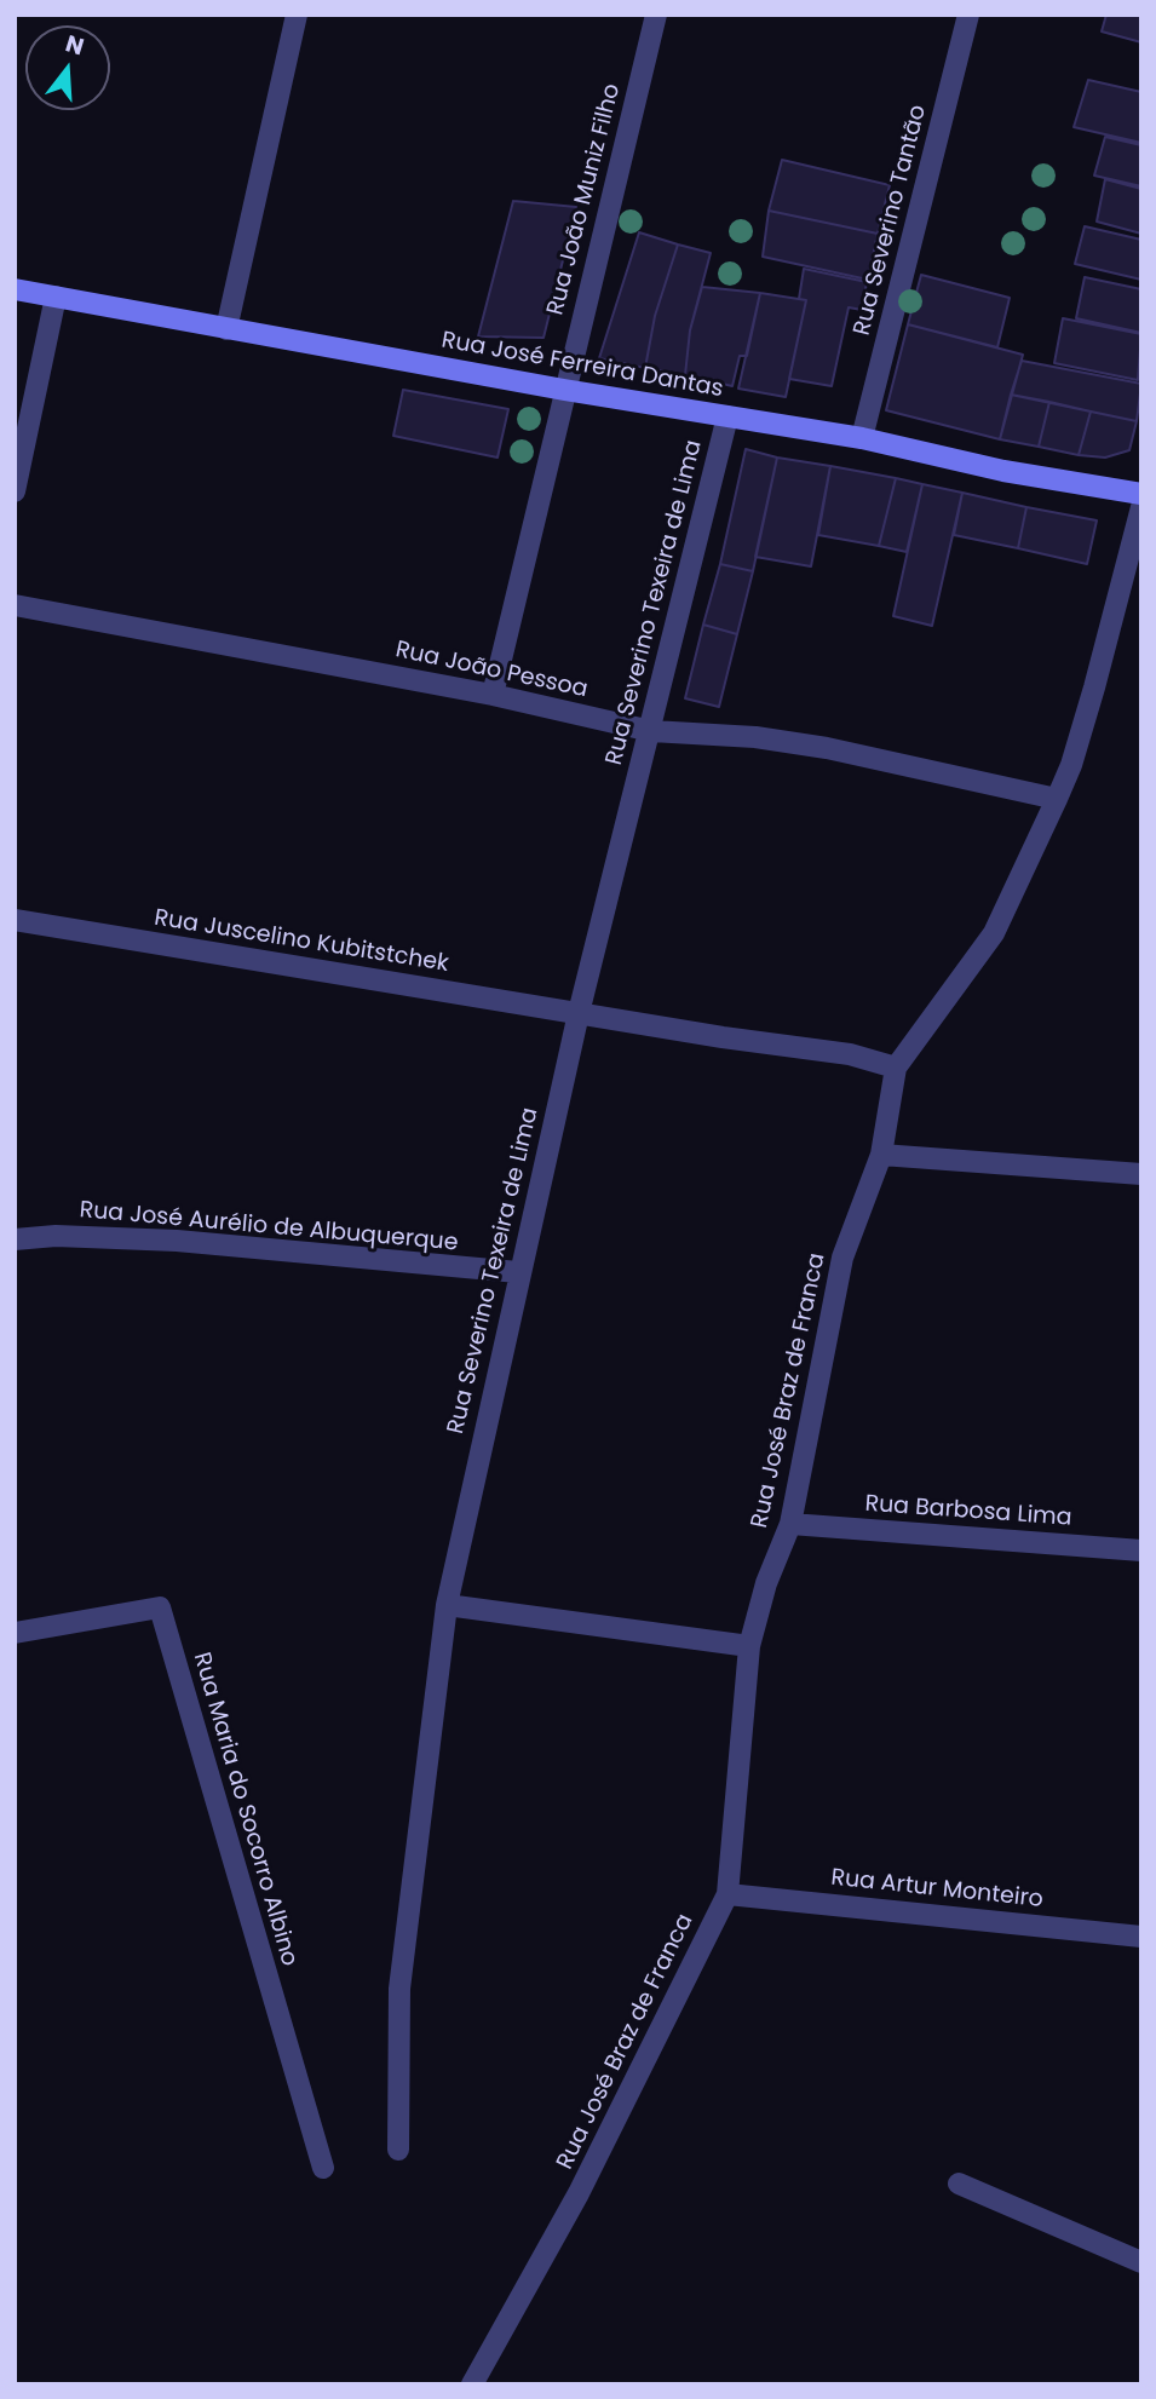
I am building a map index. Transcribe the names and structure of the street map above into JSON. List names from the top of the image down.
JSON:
{
  "streets": {
    "street": [
      "Rua João Muniz Filho",
      "Rua Severino Tantão",
      "Rua José Ferreira Dantas",
      "Rua Severino Texeira de Lima",
      "Rua João Pessoa",
      "Rua Juscelino Kubitstchek",
      "Rua José Aurélio de Albuquerque",
      "Rua José Braz de Franca",
      "Rua Barbosa Lima",
      "Rua Maria do Socorro Albino",
      "Rua Artur Monteiro"
    ]
  },
  "crossings": [
    ["Rua João Muniz Filho", "Rua José Ferreira Dantas"],
    ["Rua João Muniz Filho", "Rua João Pessoa"],
    ["Rua Severino Tantão", "Rua José Ferreira Dantas"],
    ["Rua José Ferreira Dantas", "Rua Severino Texeira de Lima"],
    ["Rua Severino Texeira de Lima", "Rua João Pessoa"],
    ["Rua Severino Texeira de Lima", "Rua Juscelino Kubitstchek"],
    ["Rua Severino Texeira de Lima", "Rua José Aurélio de Albuquerque"],
    ["Rua João Pessoa", "Rua José Braz de Franca"],
    ["Rua Juscelino Kubitstchek", "Rua José Braz de Franca"],
    ["Rua José Braz de Franca", "Rua Barbosa Lima"],
    ["Rua José Braz de Franca", "Rua Artur Monteiro"]
  ],
  "north": "top"
}
